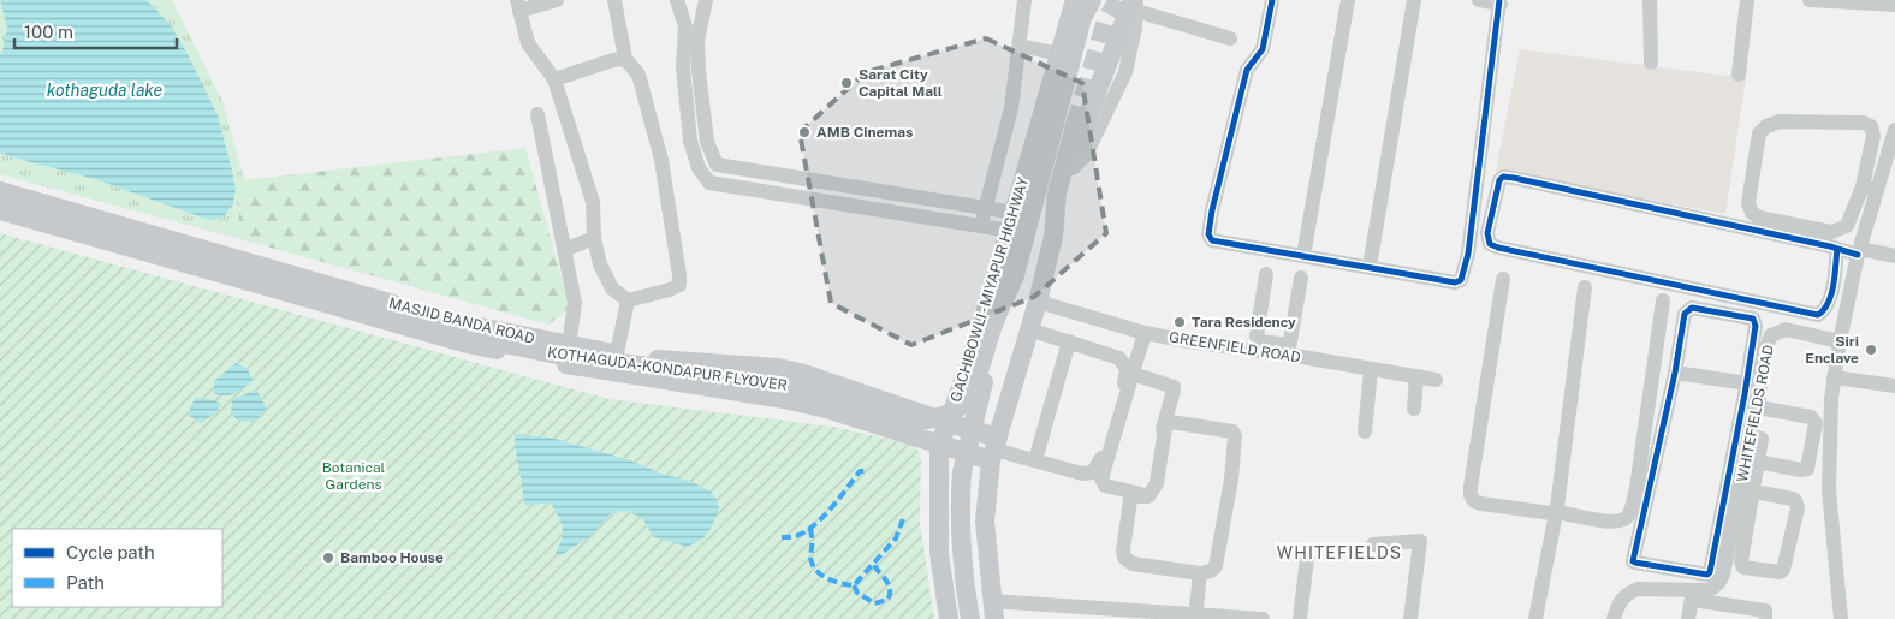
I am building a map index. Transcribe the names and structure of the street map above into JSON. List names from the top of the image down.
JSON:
{
  "streets": {
    "main road": ["GACHIBOWLI - MIYAPUR HIGHWAY", "MASJID BANDA ROAD", "KOTHAGUDA-KONDAPUR FLYOVER"],
    "street": ["GREENFIELD ROAD", "WHITEFIELDS ROAD"]
  },
  "crossings": [
    ["GACHIBOWLI - MIYAPUR HIGHWAY", "MASJID BANDA ROAD"],
    ["MASJID BANDA ROAD", "KOTHAGUDA-KONDAPUR FLYOVER"]
  ],
  "districts": ["WHITEFIELDS"],
  "water": ["kothaguda lake"],
  "parks": ["Botanical Gardens"],
  "places": [
    "Sarat City Capital Mall",
    "AMB Cinemas",
    "Tara Residency",
    "Siri Enclave",
    "Bamboo House"
  ],
  "legend": ["Cycle path", "Path"],
  "scale_bar": "100 m"
}
